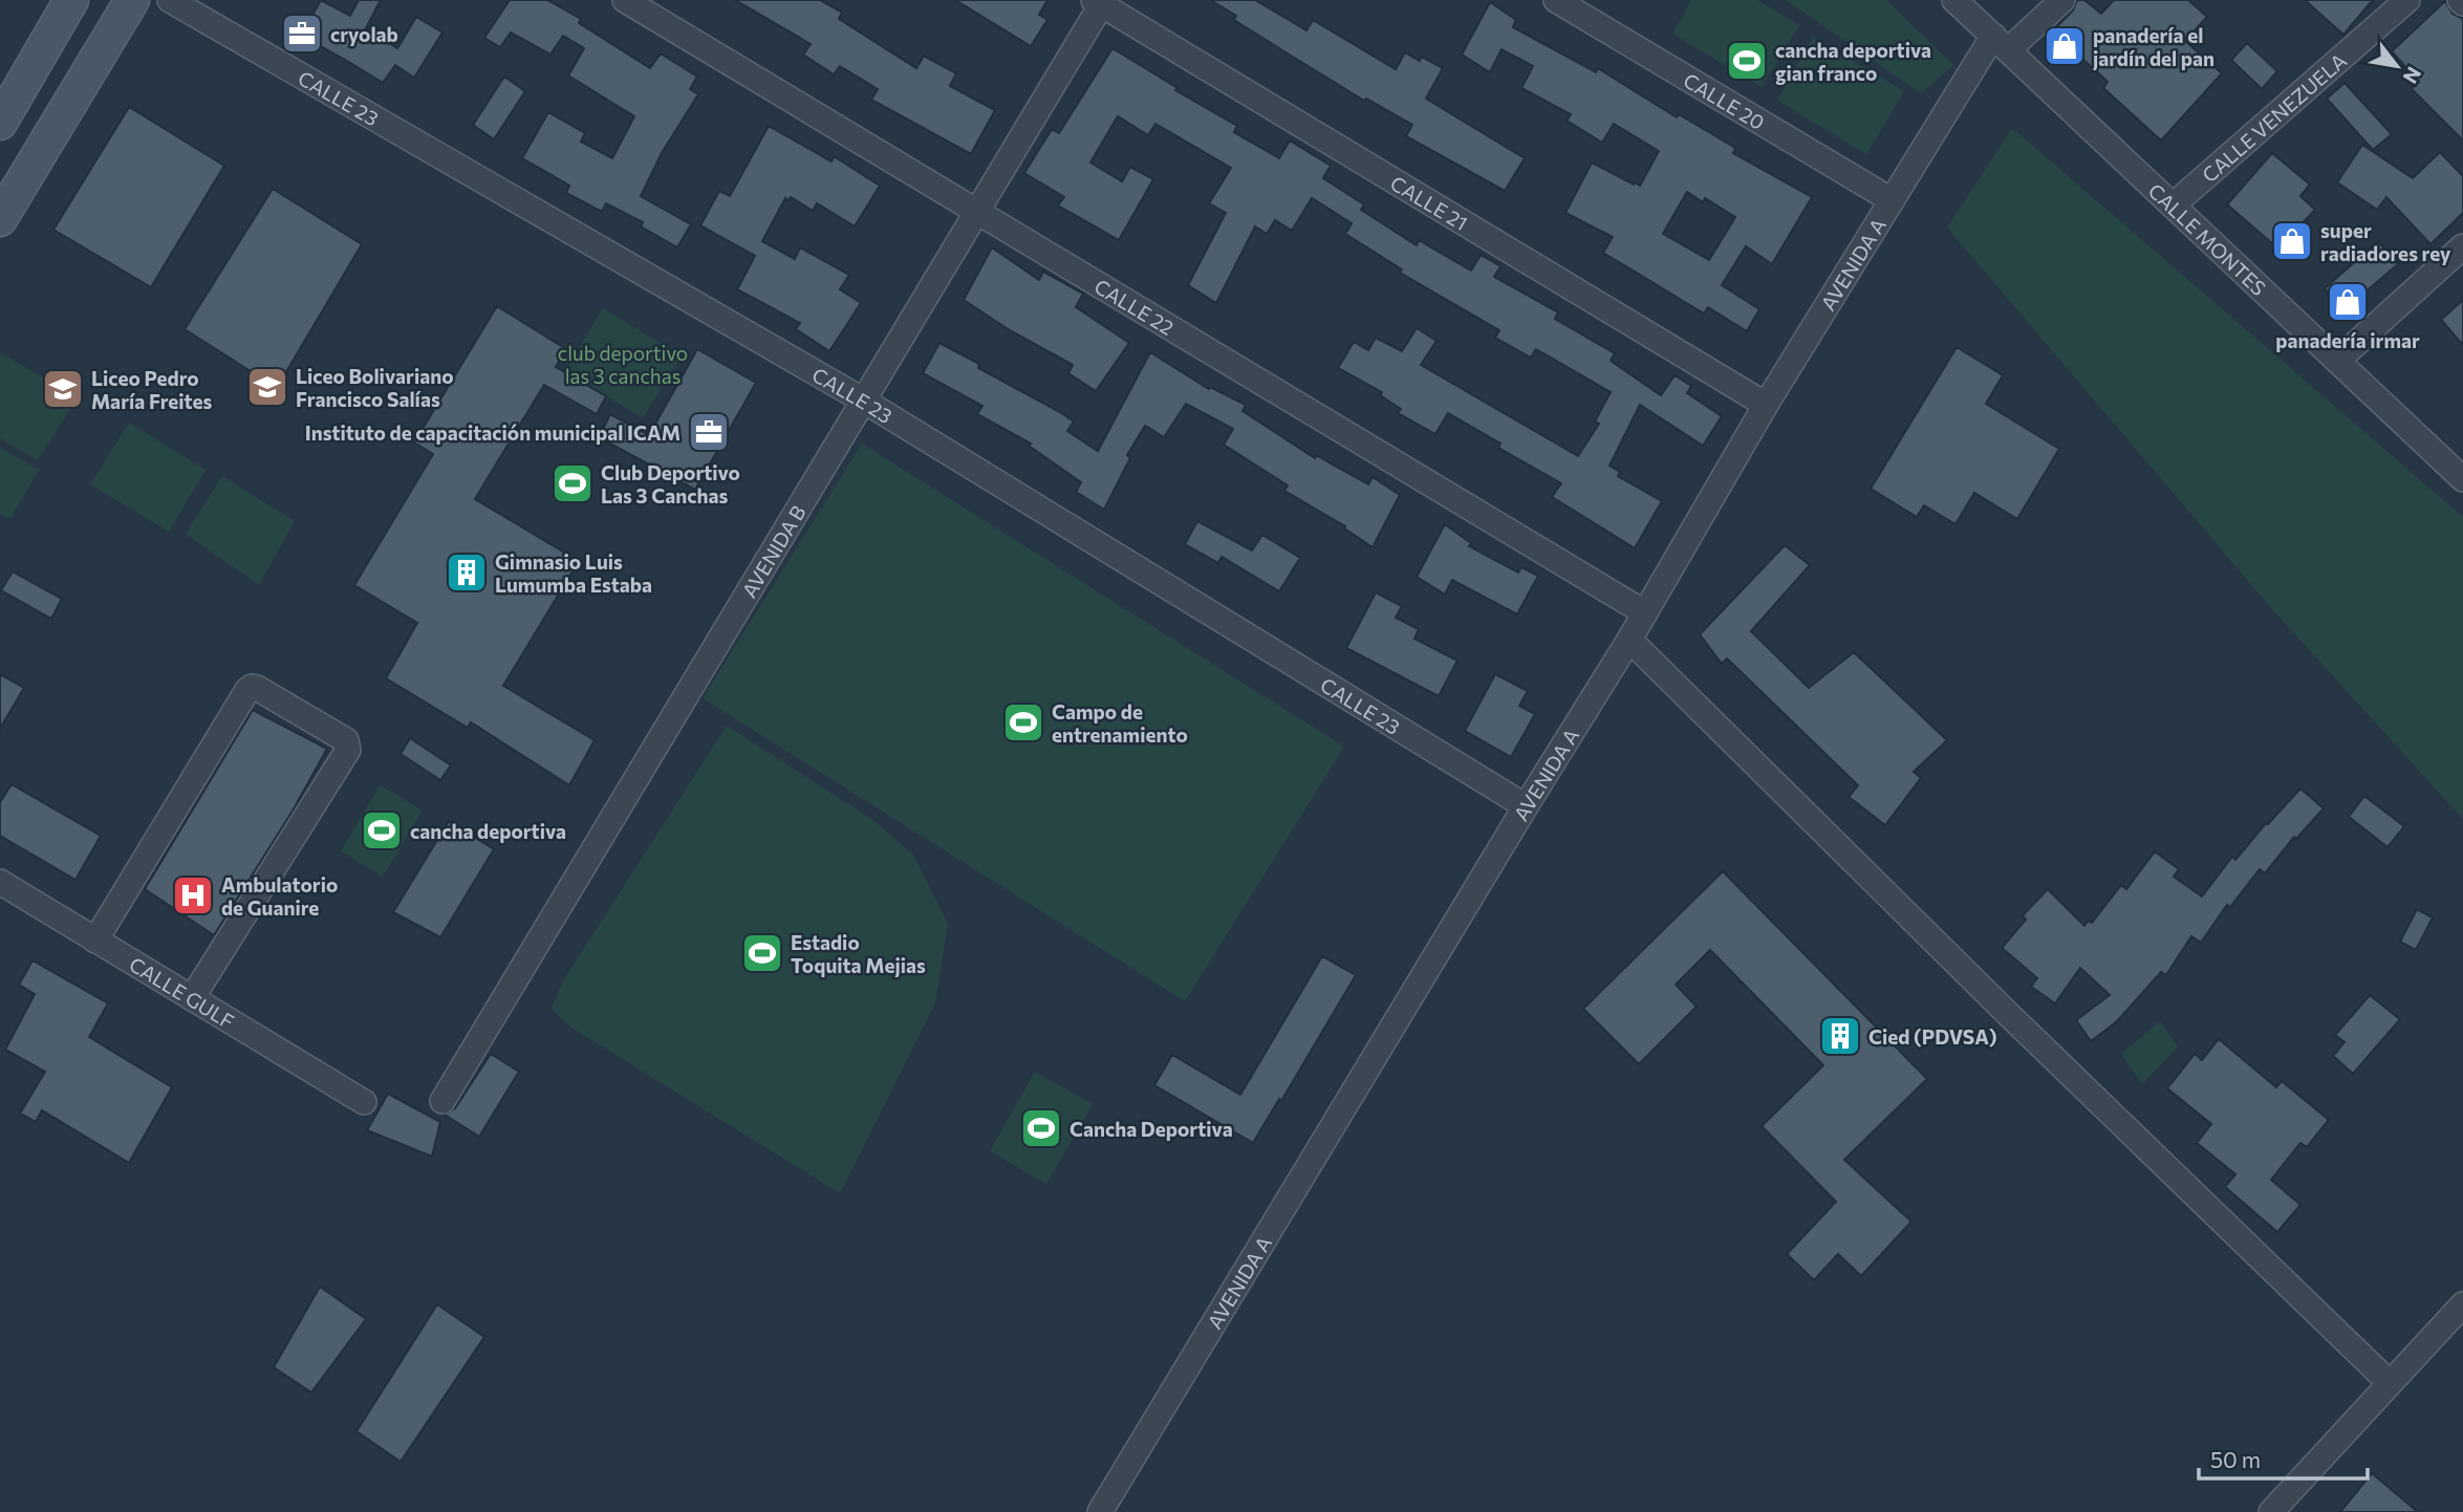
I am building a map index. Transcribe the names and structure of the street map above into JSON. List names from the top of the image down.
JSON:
{
  "streets": {
    "street": [
      "CALLE 23",
      "CALLE 20",
      "CALLE VENEZUELA",
      "CALLE 21",
      "CALLE MONTES",
      "AVENIDA A",
      "CALLE 22",
      "AVENIDA B",
      "CALLE GULF"
    ]
  },
  "crossings": [
    ["CALLE 23", "AVENIDA A"],
    ["CALLE 23", "AVENIDA B"],
    ["CALLE 20", "AVENIDA A"],
    ["CALLE VENEZUELA", "CALLE MONTES"],
    ["CALLE 21", "AVENIDA A"],
    ["CALLE 21", "AVENIDA B"],
    ["CALLE MONTES", "AVENIDA A"],
    ["AVENIDA A", "CALLE 22"],
    ["CALLE 22", "AVENIDA B"]
  ],
  "parks": ["club deportivo las 3 canchas"],
  "places": {
    "office": ["cryolab", "Instituto de capacitación municipal ICAM"],
    "shop": ["panadería el jardín del pan", "super radiadores rey", "panadería irmar"],
    "sports": [
      "cancha deportiva gian franco",
      "Club Deportivo Las 3 Canchas",
      "Campo de entrenamiento",
      "cancha deportiva",
      "Estadio Toquita Mejias",
      "Cancha Deportiva"
    ],
    "school or university": ["Liceo Bolivariano Francisco Salías", "Liceo Pedro María Freites"],
    "building": ["Gimnasio Luis Lumumba Estaba", "Cied (PDVSA)"],
    "hospital": ["Ambulatorio de Guanire"]
  },
  "scale_bar": "50 m",
  "north": "bottom right"
}
